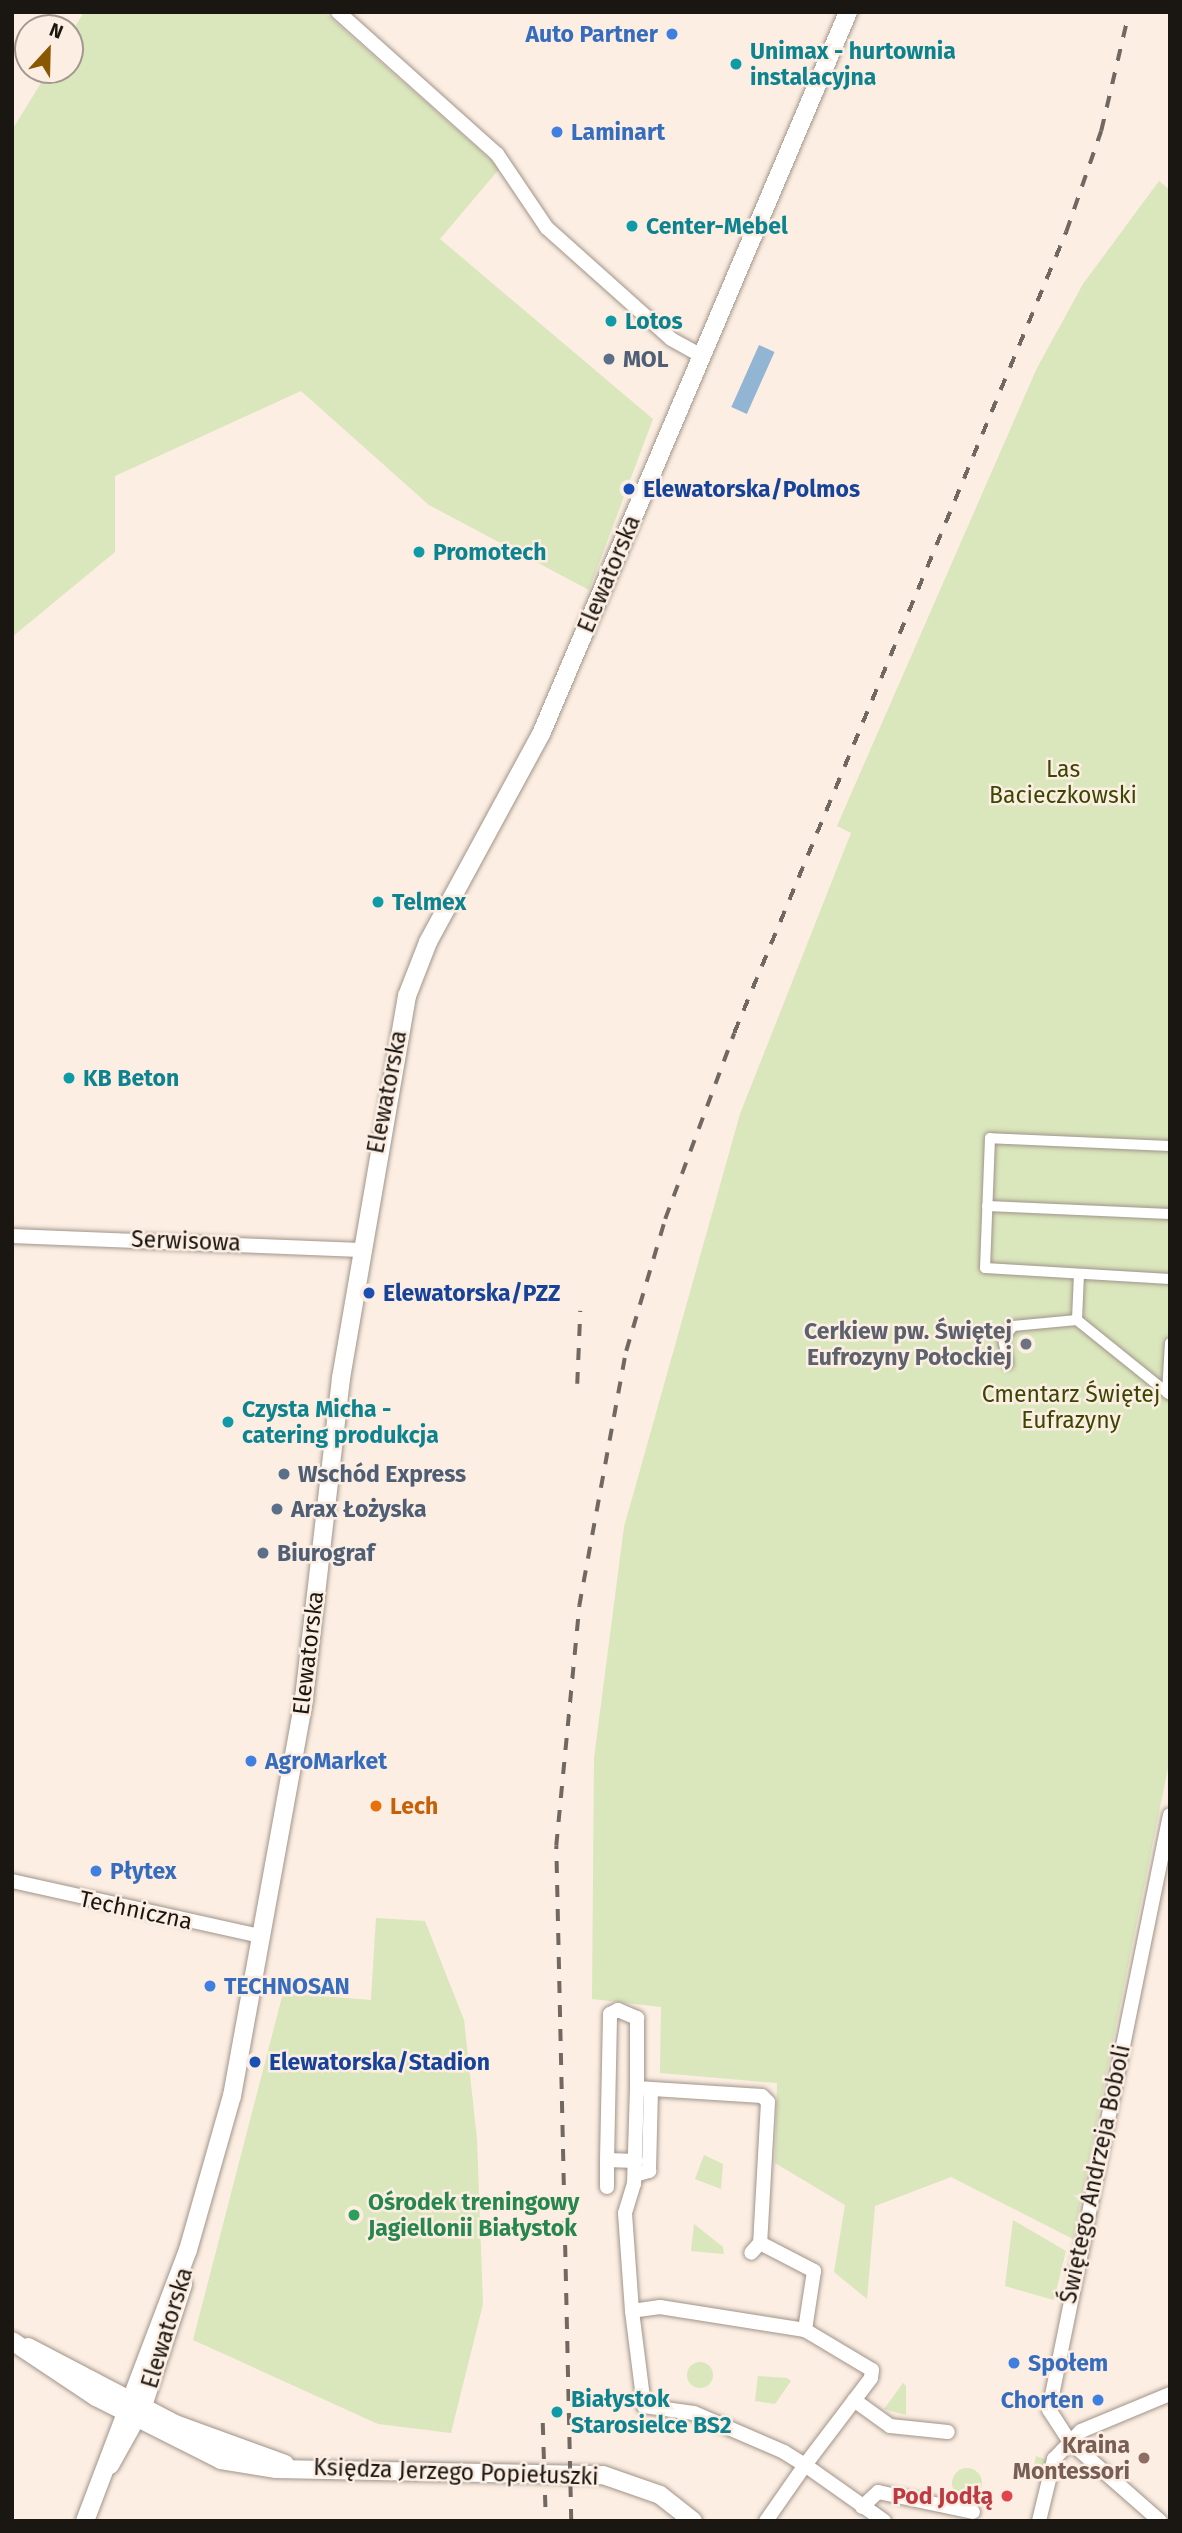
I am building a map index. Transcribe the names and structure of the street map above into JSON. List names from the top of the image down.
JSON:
{
  "streets": {
    "street": [
      "Elewatorska",
      "Serwisowa",
      "Techniczna",
      "Świętego Andrzeja Boboli",
      "Księdza Jerzego Popiełuszki"
    ]
  },
  "crossings": [
    ["Elewatorska", "Serwisowa"],
    ["Elewatorska", "Techniczna"],
    ["Elewatorska", "Księdza Jerzego Popiełuszki"]
  ],
  "parks": ["Las Bacieczkowski", "Cmentarz Świętej Eufrazyny"],
  "places": [
    "Auto Partner",
    "Unimax - hurtownia instalacyjna",
    "Laminart",
    "Center-Mebel",
    "Lotos",
    "MOL",
    "Elewatorska/Polmos",
    "Promotech",
    "Telmex",
    "KB Beton",
    "Elewatorska/PZZ",
    "Cerkiew pw. Świętej Eufrozyny Połockiej",
    "Czysta Micha - catering produkcja",
    "Wschód Express",
    "Arax Łożyska",
    "Biurograf",
    "AgroMarket",
    "Lech",
    "Płytex",
    "TECHNOSAN",
    "Elewatorska/Stadion",
    "Ośrodek treningowy Jagiellonii Białystok",
    "Społem",
    "Chorten",
    "Białystok Starosielce BS2",
    "Kraina Montessori",
    "Pod Jodłą"
  ],
  "north": "top"
}
